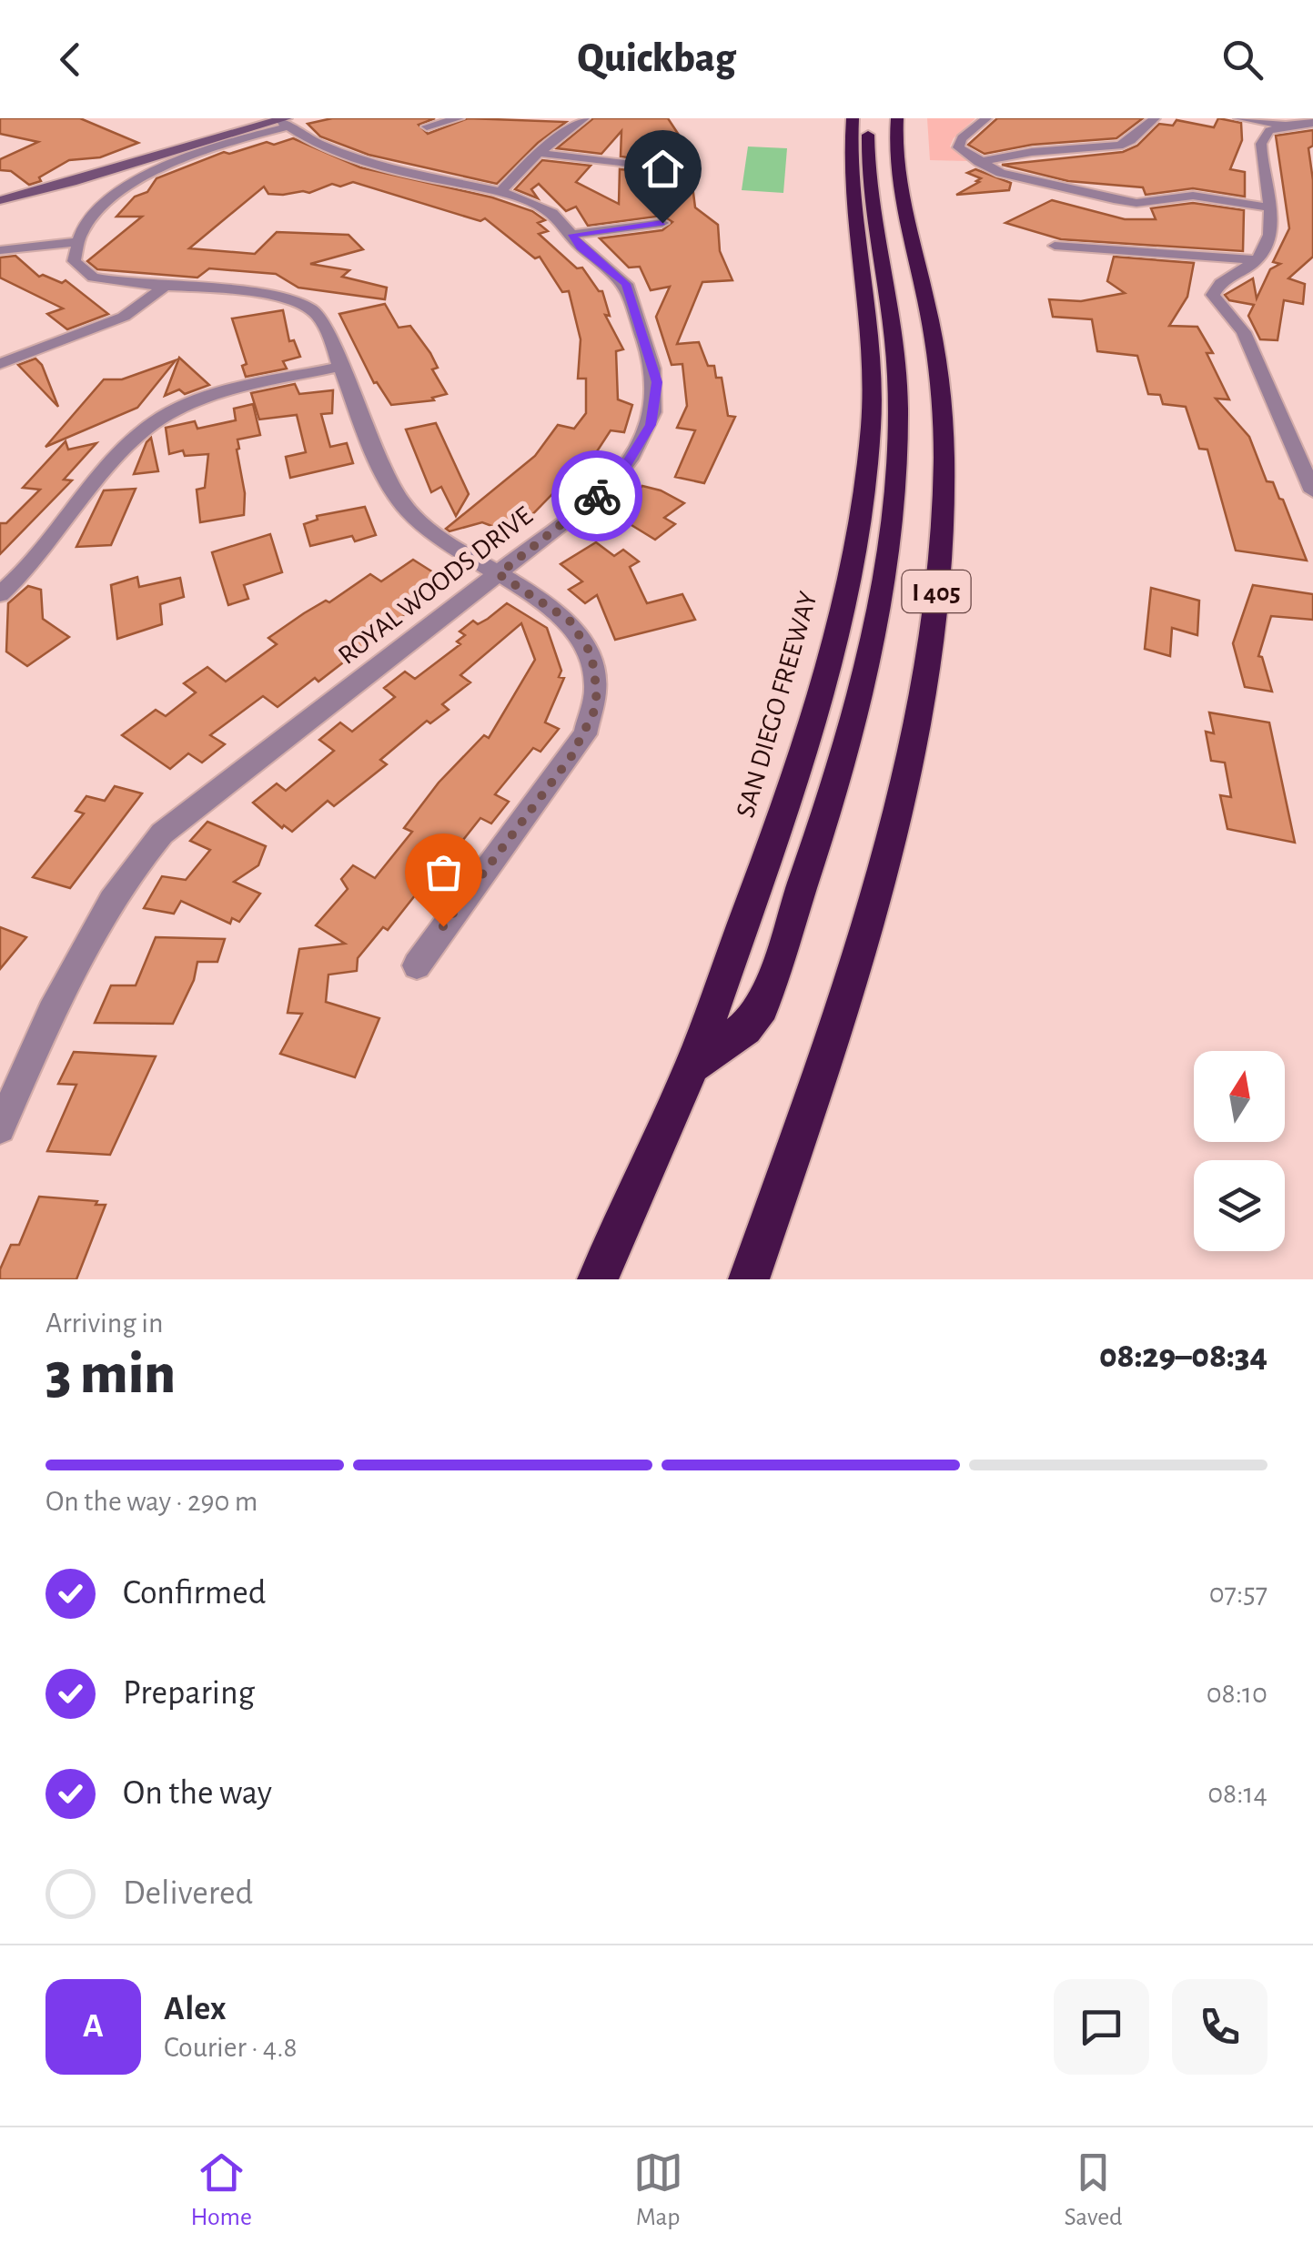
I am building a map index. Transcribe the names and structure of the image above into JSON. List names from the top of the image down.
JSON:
{
  "streets": {
    "highway": ["I 405", "SAN DIEGO FREEWAY"],
    "street": ["ROYAL WOODS DRIVE"]
  },
  "north": "top",
  "page": {
    "header": "Quickbag",
    "heading": ["3 min", "Arriving in", "08:29–08:34"],
    "panel": ["Alex", "Courier · 4.8"],
    "bar": "On the way · 290 m",
    "list": [
      ["Confirmed", "07:57"],
      ["Preparing", "08:10"],
      ["On the way", "08:14"],
      "Delivered"
    ],
    "round": "A",
    "tabs": ["Home", "Map", "Saved"]
  }
}
